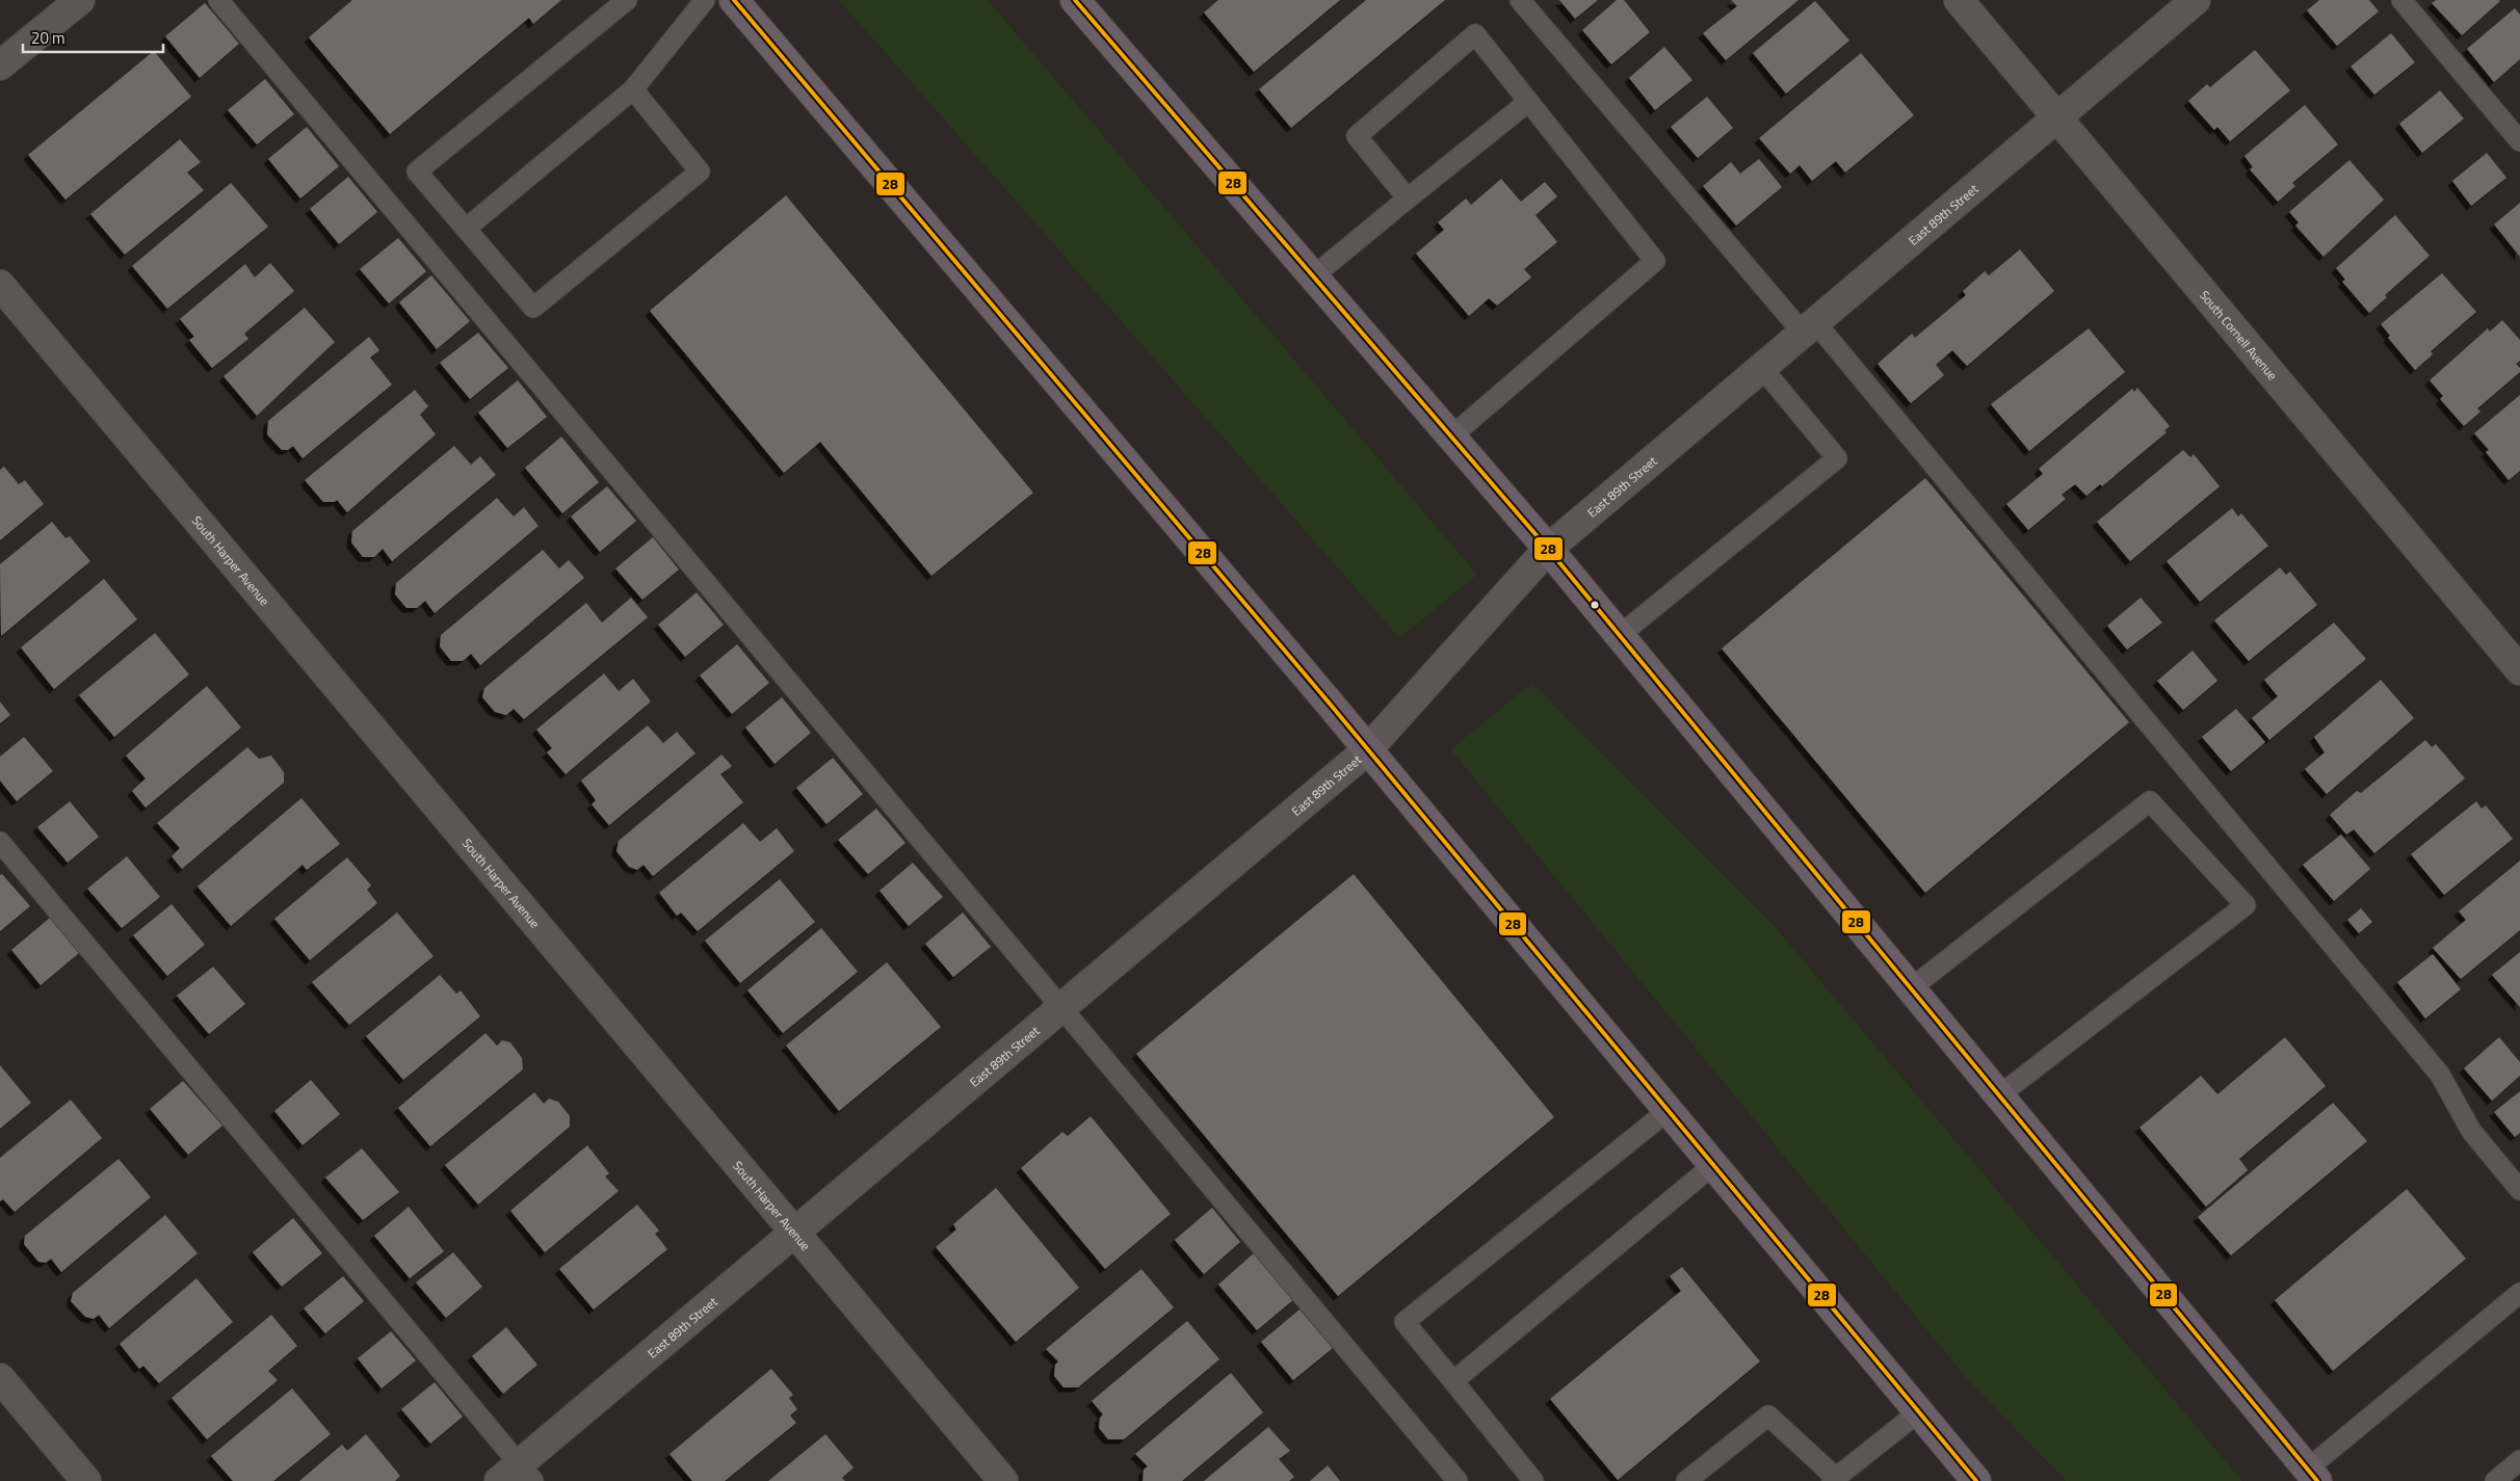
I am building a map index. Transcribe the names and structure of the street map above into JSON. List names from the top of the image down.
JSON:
{
  "streets": {
    "street": ["East 89th Street", "South Cornell Avenue", "South Harper Avenue"]
  },
  "crossings": [
    ["East 89th Street", "South Cornell Avenue"],
    ["East 89th Street", "South Harper Avenue"]
  ],
  "lines": ["transit line 28"],
  "scale_bar": "20 m"
}
